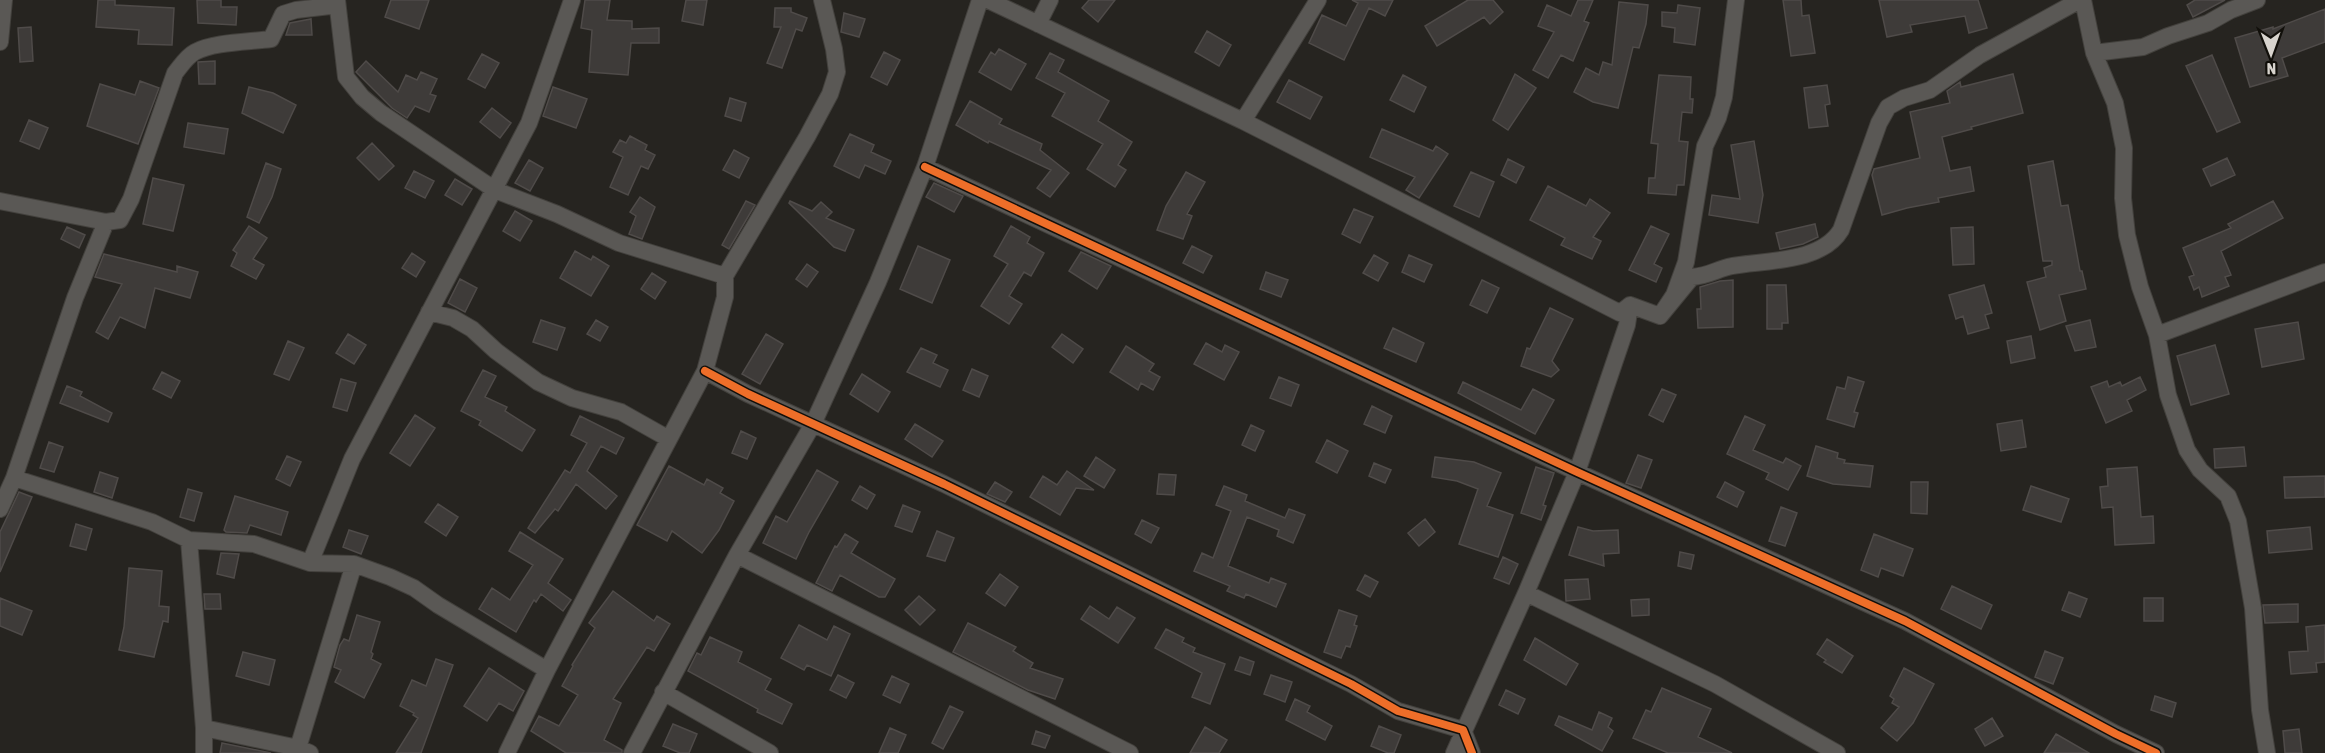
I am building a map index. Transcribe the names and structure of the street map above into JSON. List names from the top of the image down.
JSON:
{
  "north": "bottom"
}
